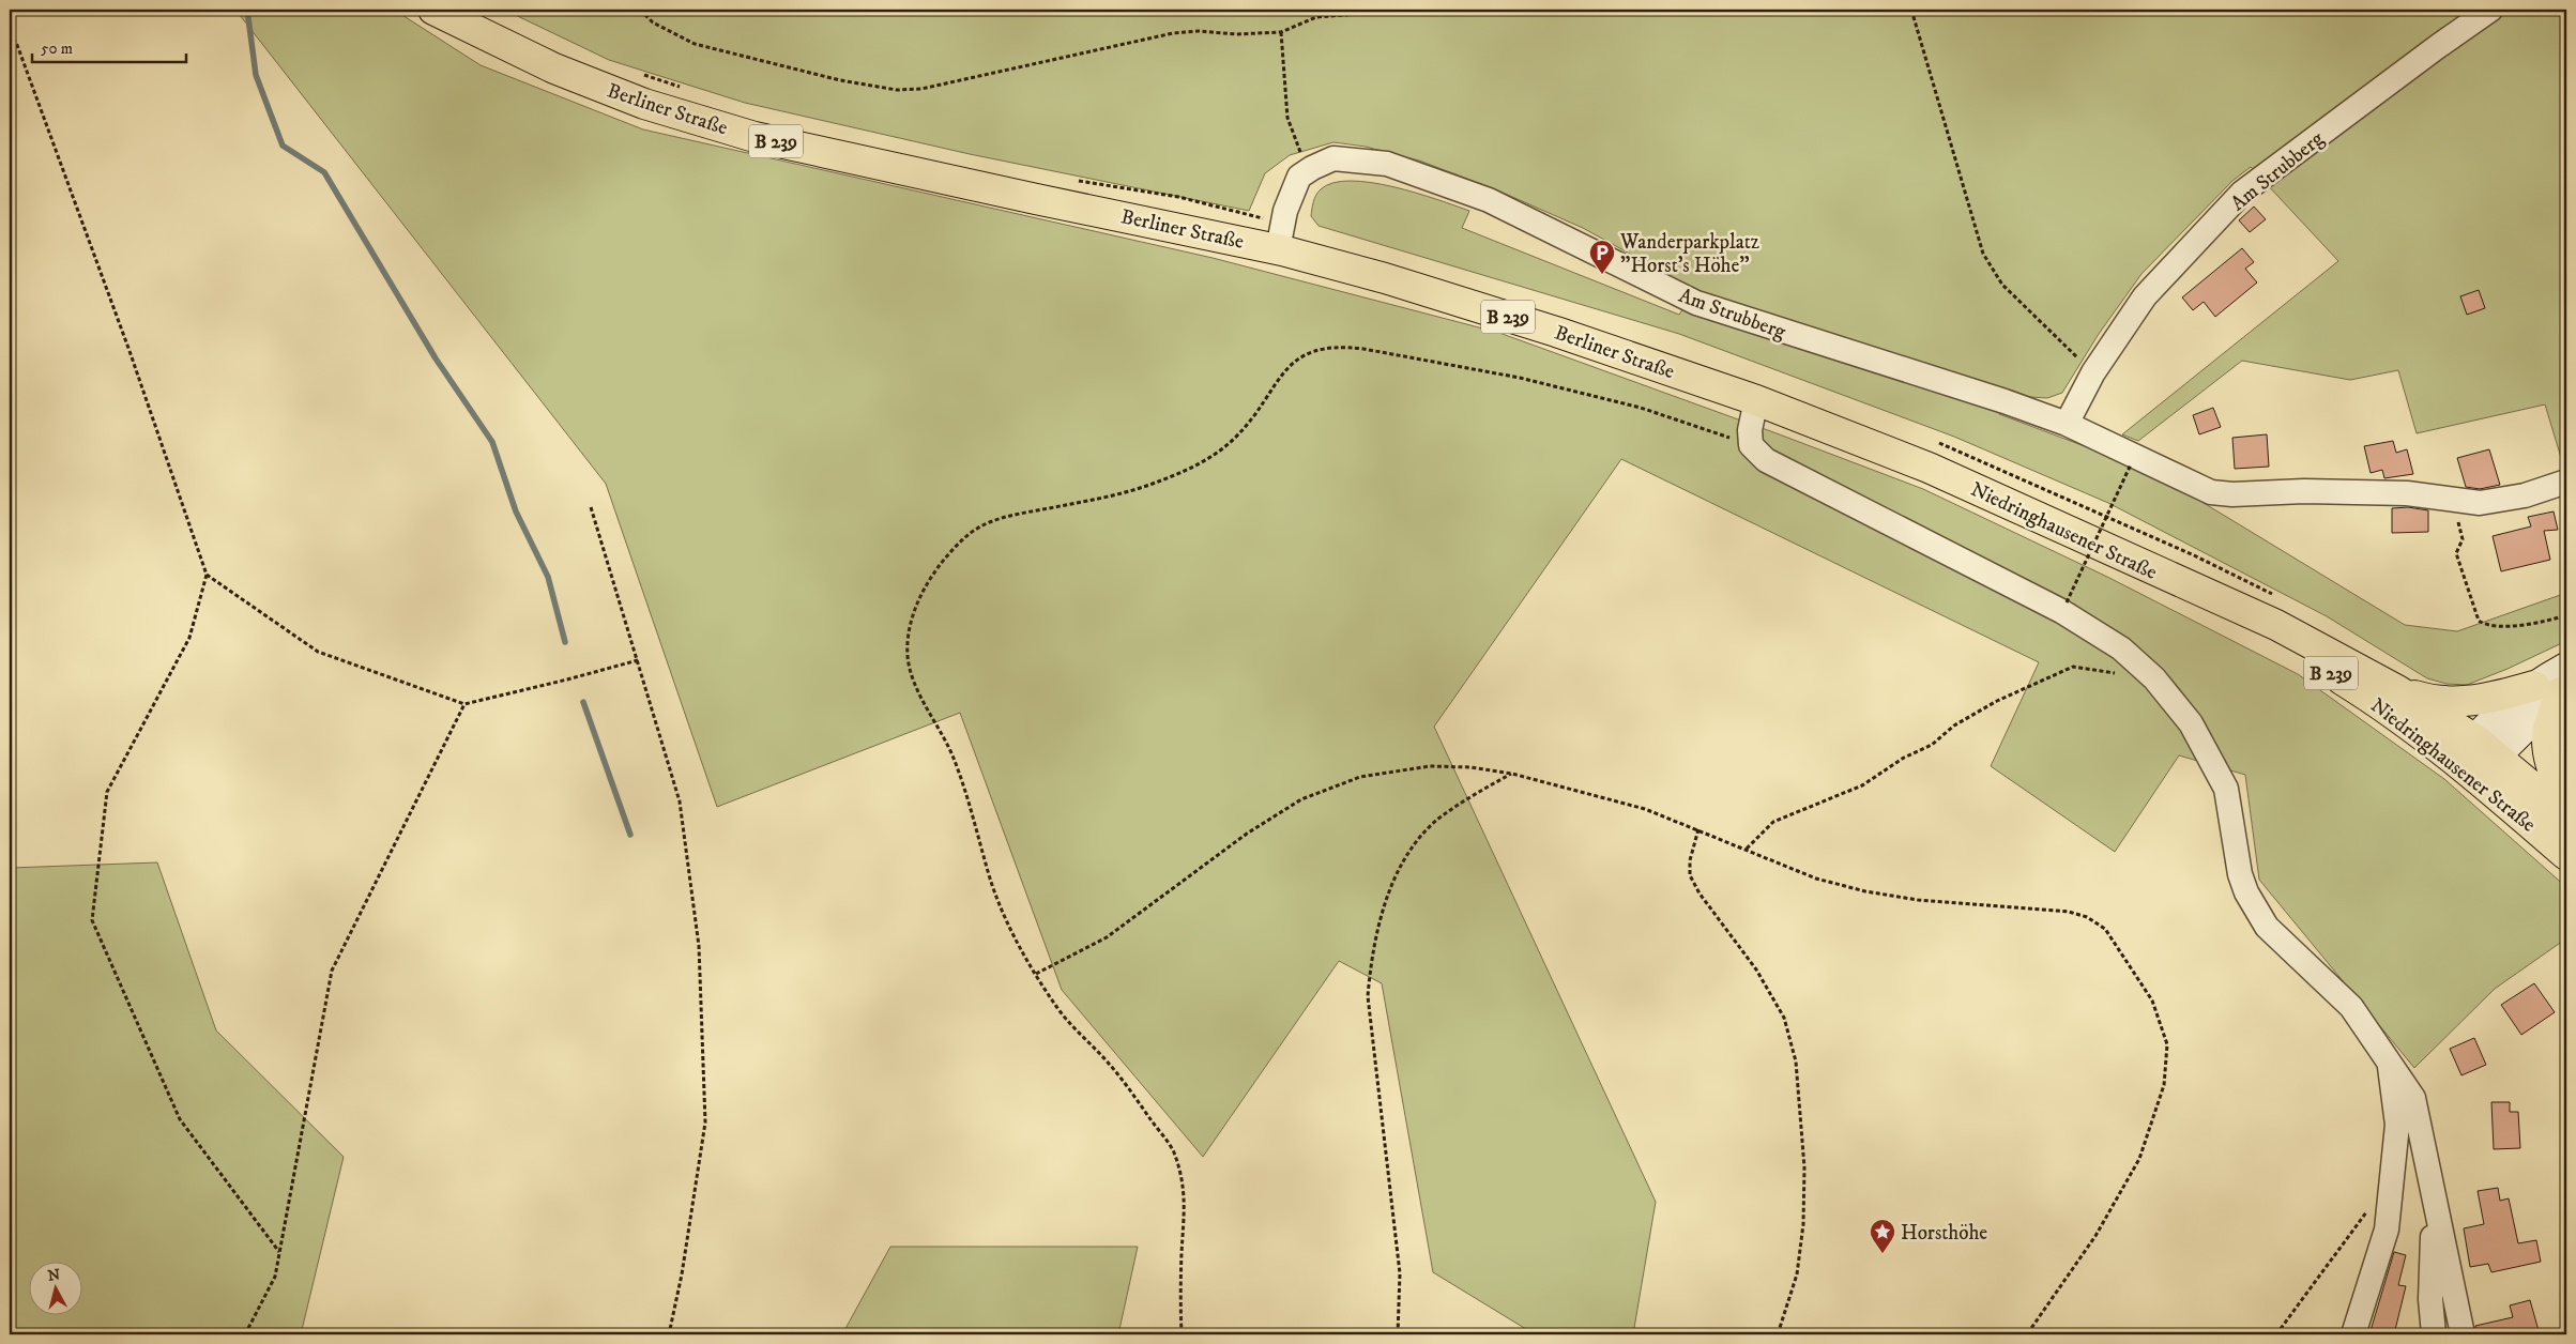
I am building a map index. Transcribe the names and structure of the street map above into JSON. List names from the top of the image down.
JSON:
{
  "streets": {
    "main road": ["Berliner Straße", "B 239", "Niedringhausener Straße"],
    "street": ["Am Strubberg"]
  },
  "crossings": [
    ["Berliner Straße", "Am Strubberg"],
    ["Berliner Straße", "Niedringhausener Straße"],
    ["B 239", "Niedringhausener Straße"]
  ],
  "places": {
    "parking": ["Wanderparkplatz \"Horst's Höhe\""],
    "place": ["Horsthöhe"]
  },
  "scale_bar": "50 m",
  "north": "top"
}
